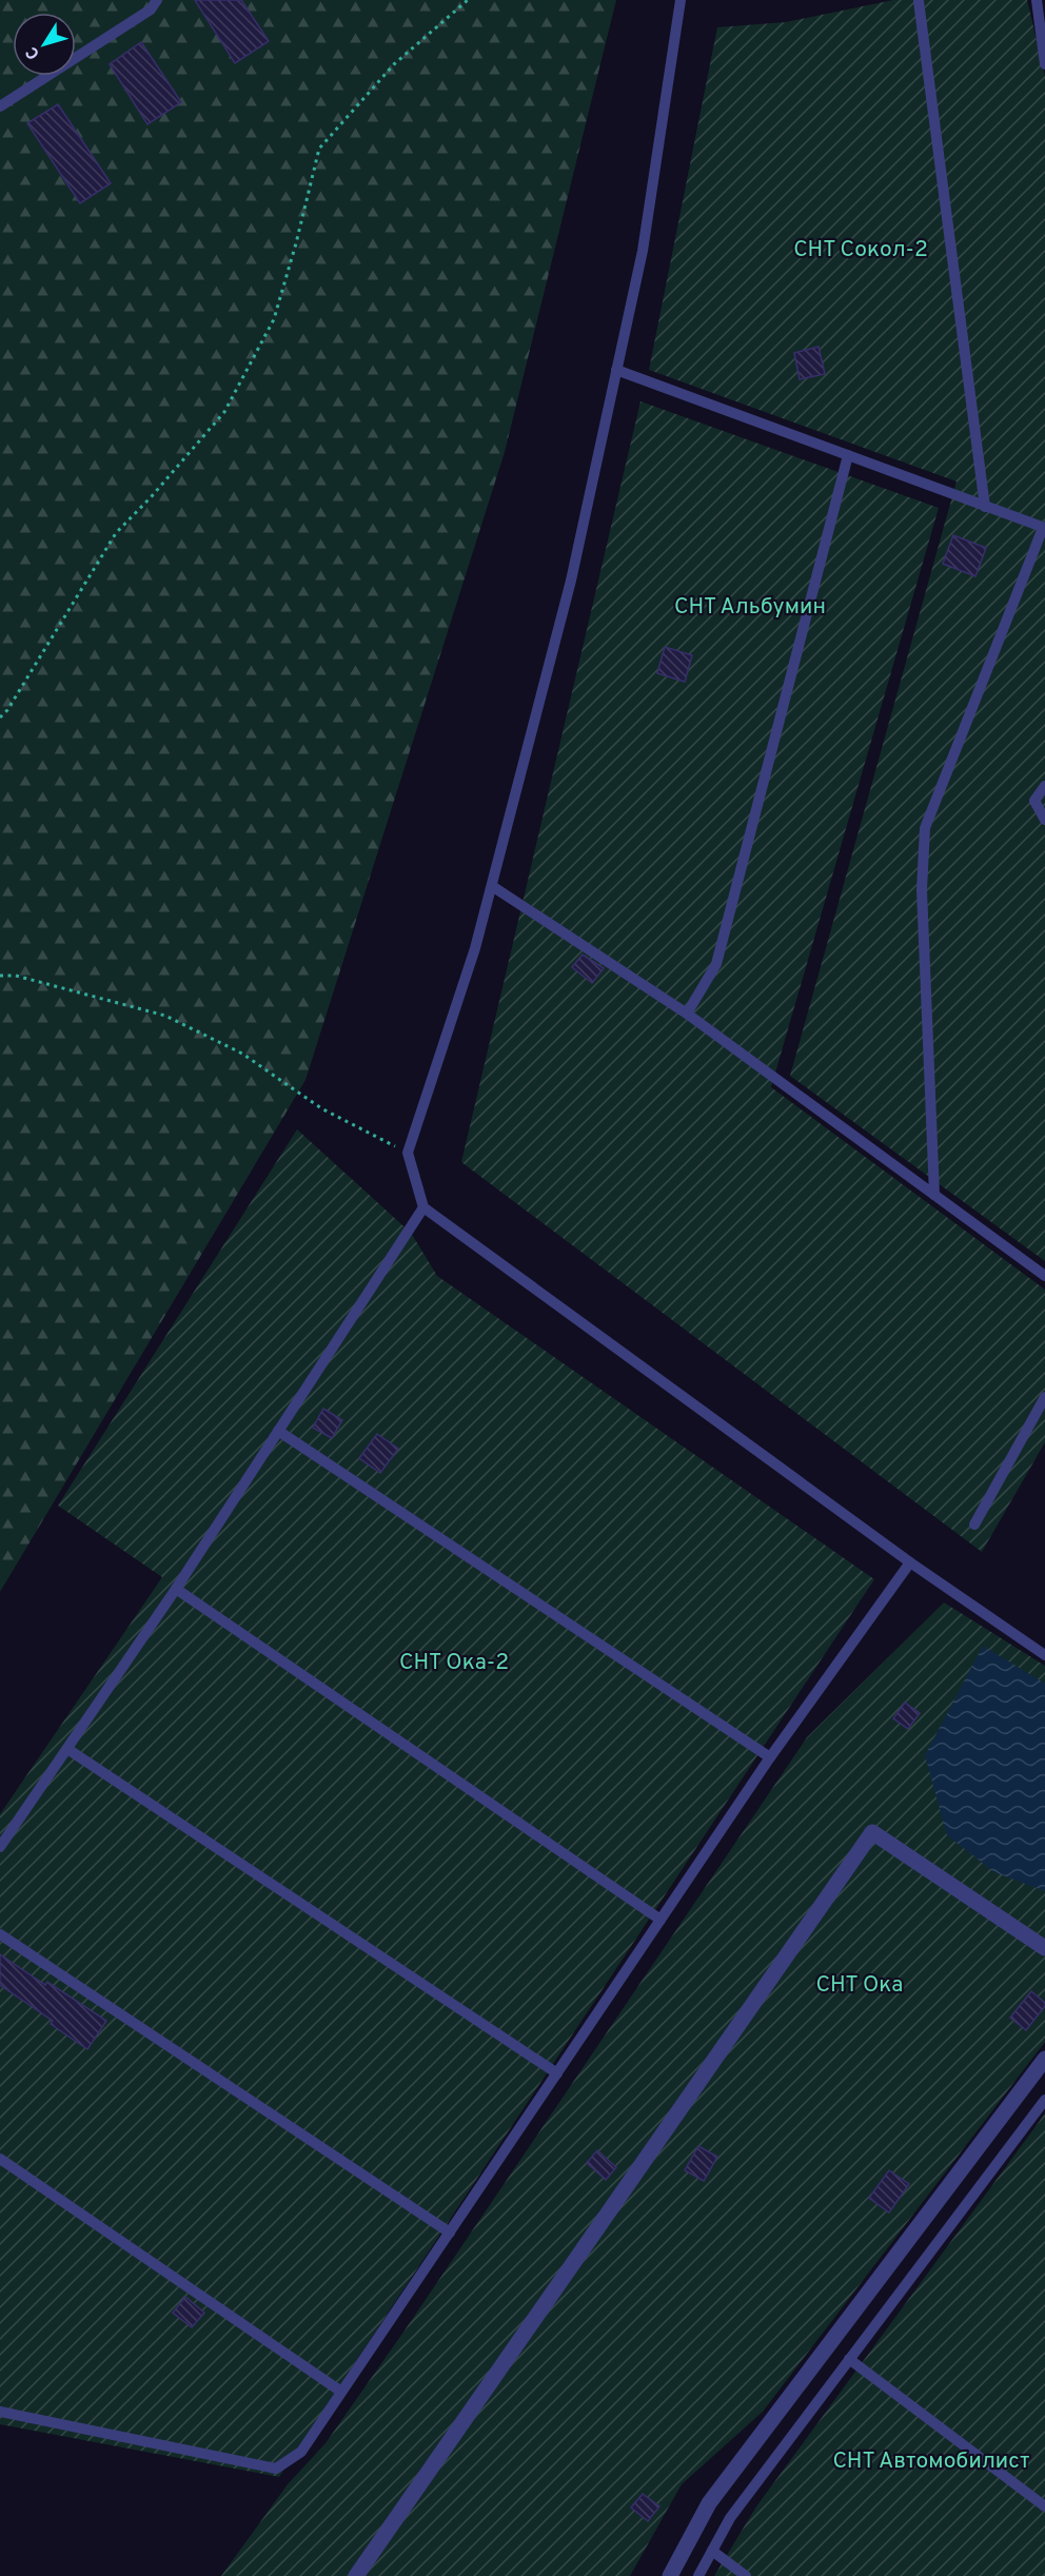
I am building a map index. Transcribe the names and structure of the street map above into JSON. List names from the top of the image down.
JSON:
{
  "parks": [
    "СНТ Сокол-2",
    "СНТ Альбумин",
    "СНТ Ока-2",
    "СНТ Ока",
    "СНТ Автомобилист"
  ],
  "north": "bottom left"
}
